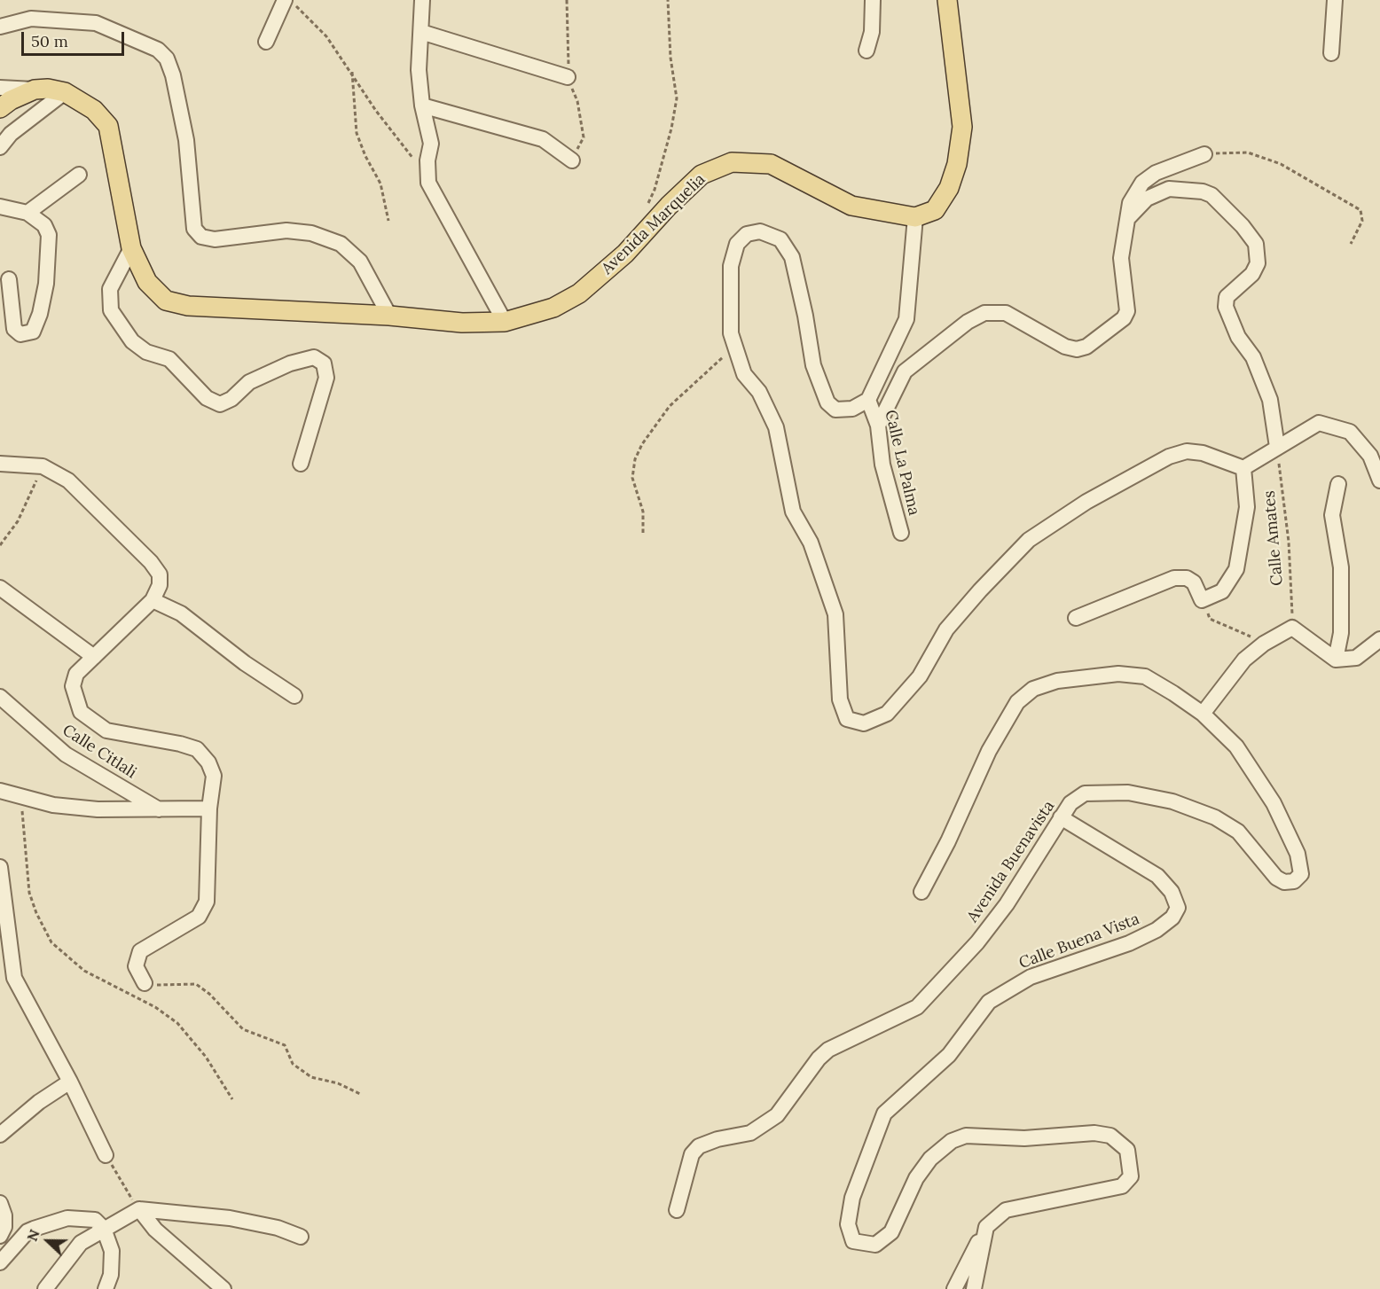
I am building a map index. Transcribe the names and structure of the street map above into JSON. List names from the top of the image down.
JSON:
{
  "streets": {
    "main road": ["Avenida Marquelia"],
    "street": [
      "Calle La Palma",
      "Calle Citlali",
      "Avenida Buenavista",
      "Calle Buena Vista"
    ],
    "path": ["Calle Amates"]
  },
  "crossings": [
    ["Avenida Buenavista", "Calle Buena Vista"]
  ],
  "scale_bar": "50 m",
  "north": "left"
}
